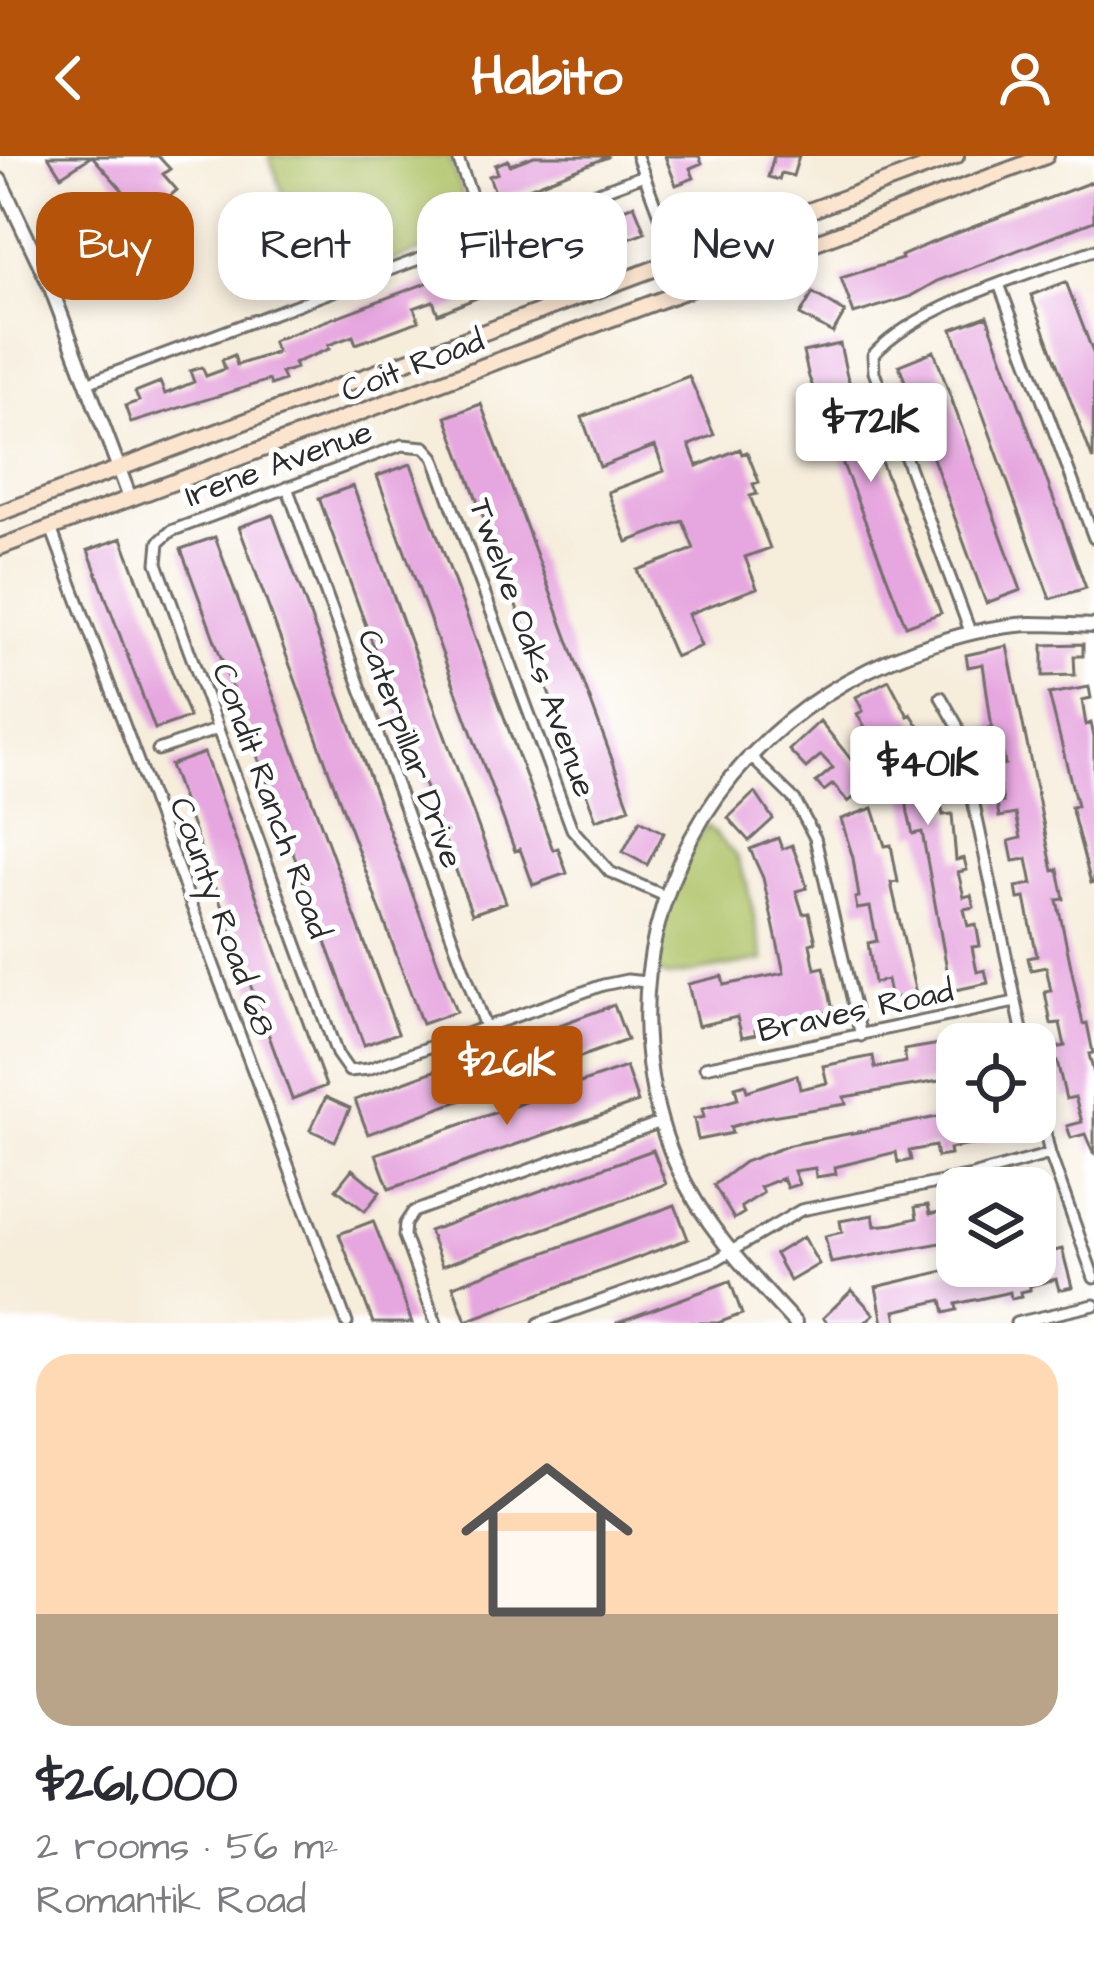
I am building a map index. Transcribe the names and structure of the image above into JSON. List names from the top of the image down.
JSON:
{
  "streets": {
    "main road": ["Coit Road"],
    "street": [
      "Irene Avenue",
      "Twelve Oaks Avenue",
      "Caterpillar Drive",
      "Condit Ranch Road",
      "County Road 68",
      "Braves Road"
    ]
  },
  "crossings": [
    ["Coit Road", "County Road 68"],
    ["Irene Avenue", "Twelve Oaks Avenue"],
    ["Irene Avenue", "Caterpillar Drive"],
    ["Irene Avenue", "Condit Ranch Road"],
    ["Caterpillar Drive", "Condit Ranch Road"]
  ],
  "page": {
    "header": "Habito",
    "chip": [
      "Buy",
      "Rent",
      "Filters",
      "New"
    ],
    "price": ["$721K", "$401K", "$261K"],
    "list": [
      {
        "name": "$261,000",
        "note": "2 rooms · 56 m² · Romantik Road"
      }
    ]
  }
}
